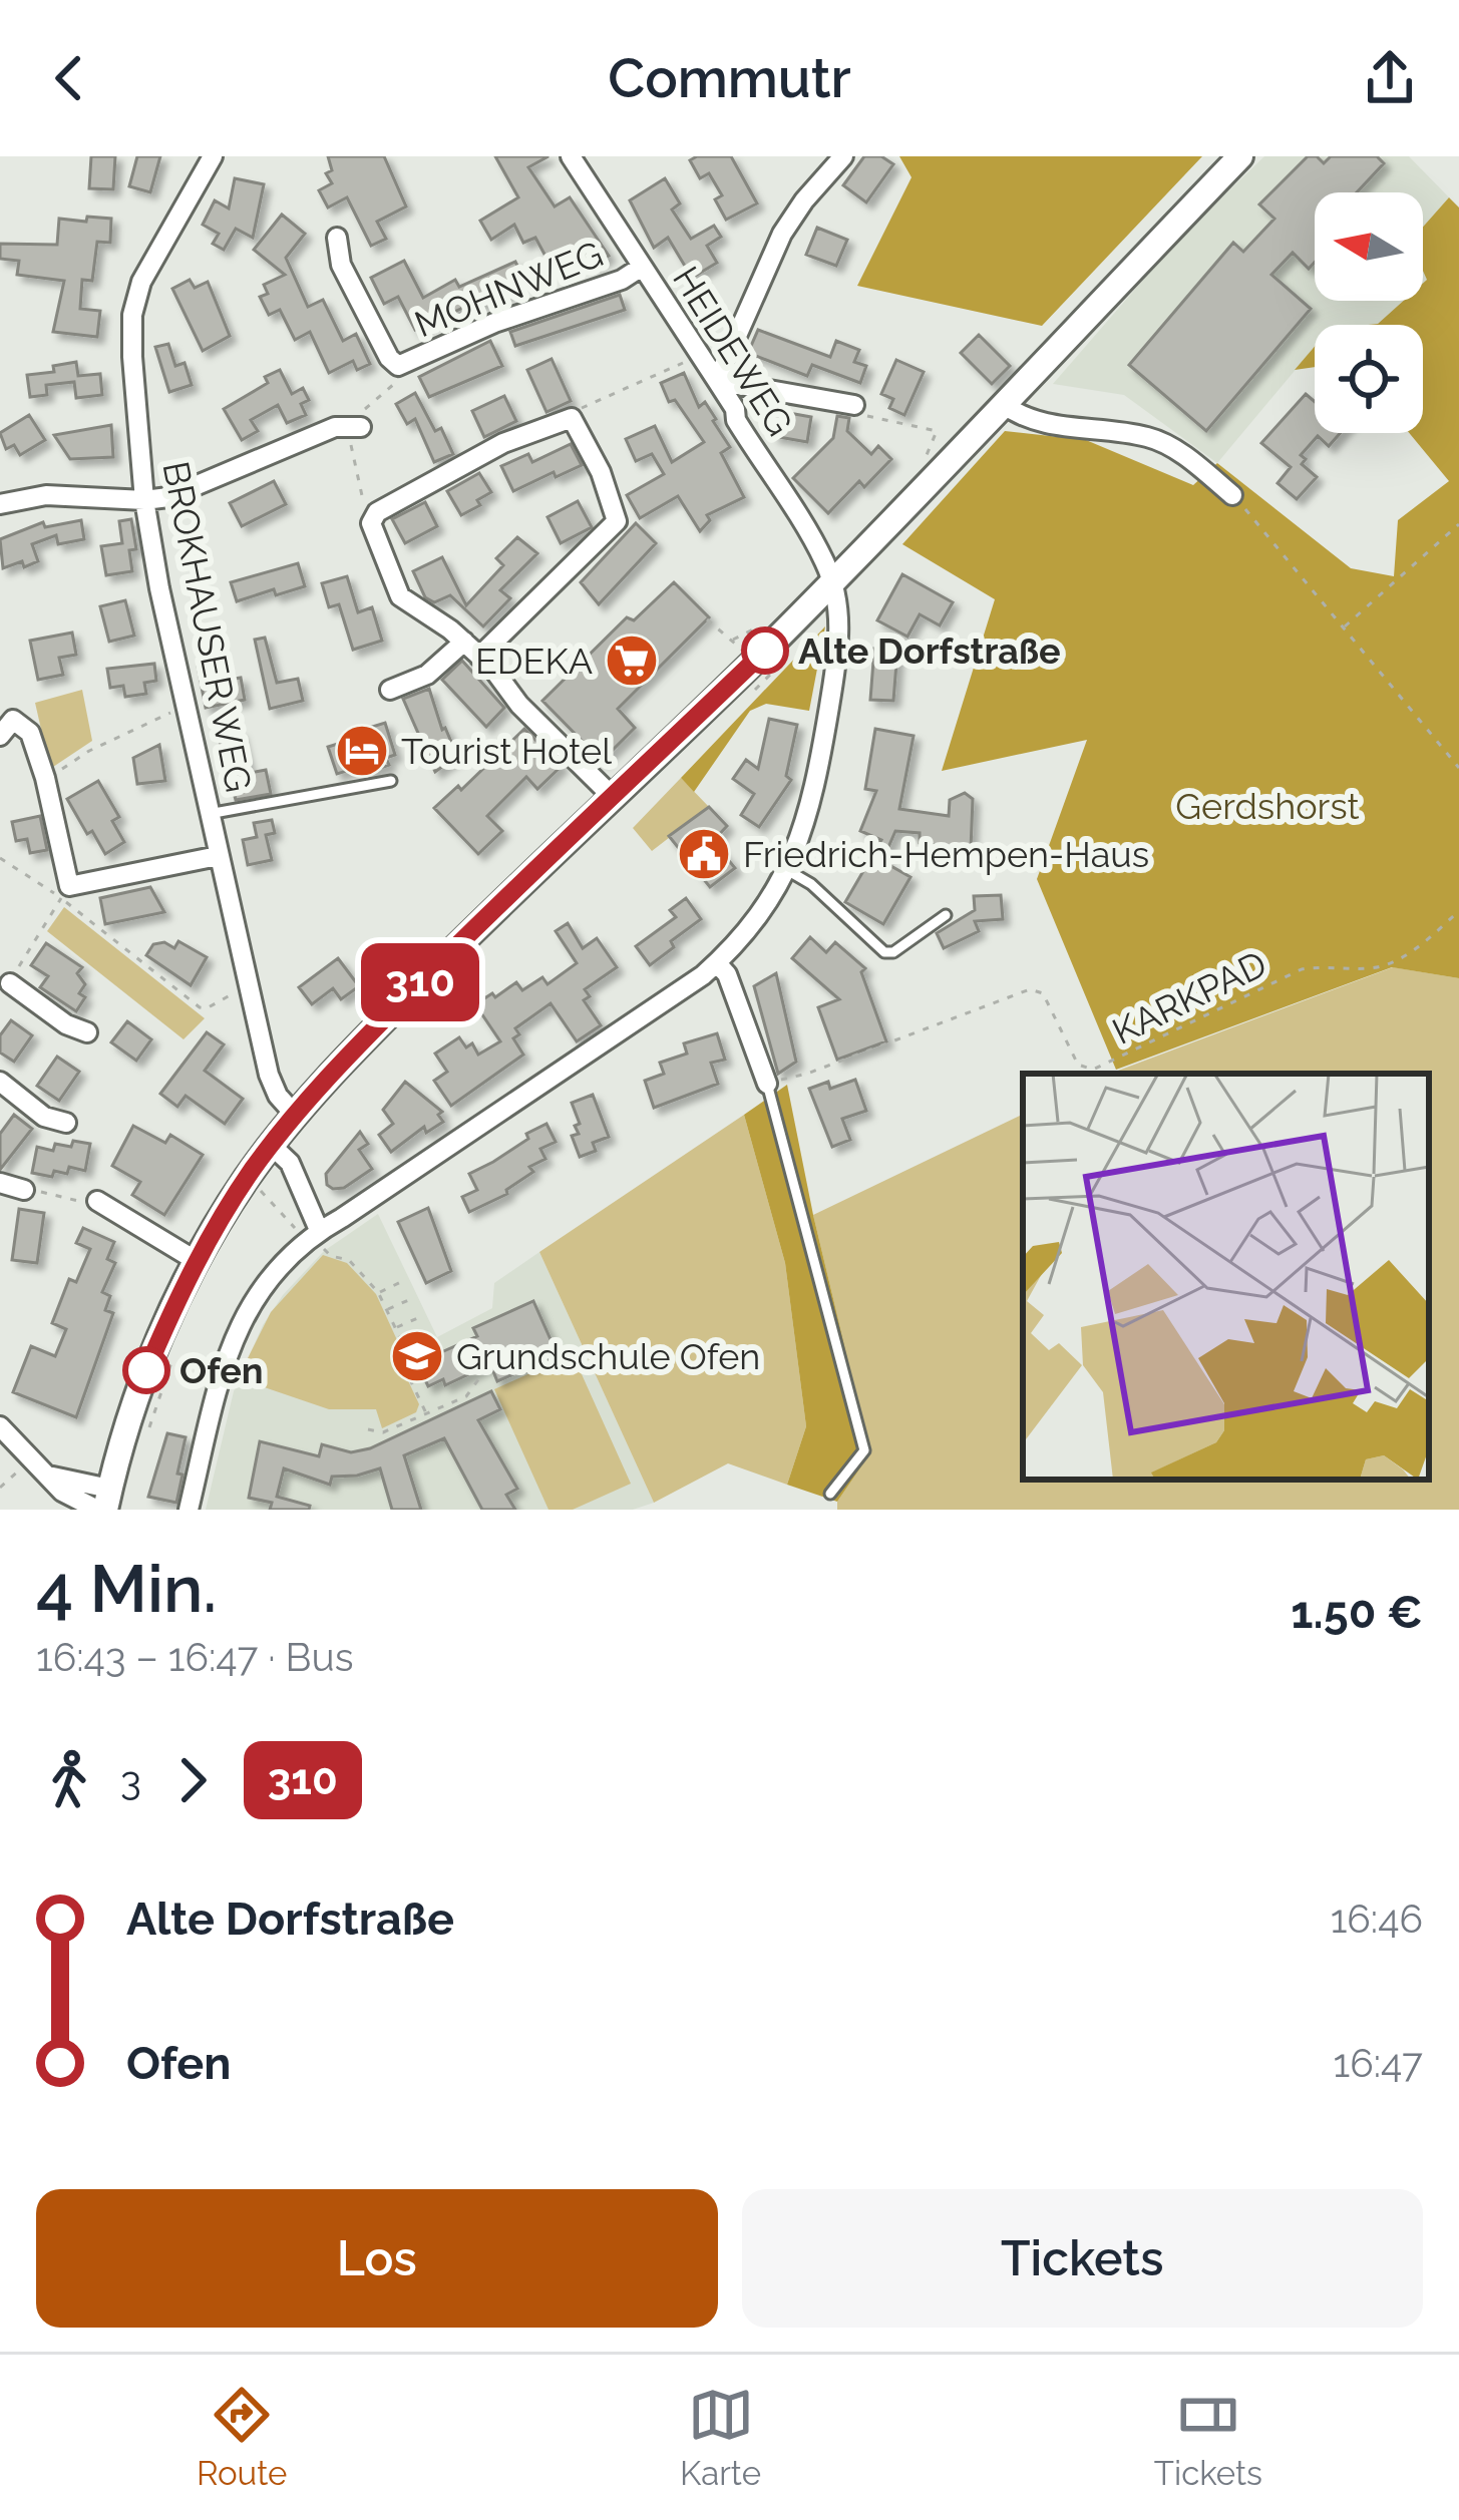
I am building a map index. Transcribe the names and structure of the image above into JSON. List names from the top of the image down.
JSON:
{
  "streets": {
    "street": ["MOHNWEG", "HEIDEWEG", "BROKHAUSER WEG"],
    "path": ["KARKPAD"]
  },
  "crossings": [
    ["MOHNWEG", "HEIDEWEG"]
  ],
  "parks": ["Gerdshorst"],
  "places": {
    "other": ["Alte Dorfstraße", "Ofen"],
    "supermarket": ["EDEKA"],
    "hotel": ["Tourist Hotel"],
    "public building": ["Friedrich-Hempen-Haus"],
    "school or university": ["Grundschule Ofen"]
  },
  "lines": ["bus line 310"],
  "north": "left",
  "page": {
    "header": "Commutr",
    "on_map": "310",
    "heading": ["4 Min.", "16:43 – 16:47 · Bus", "1.50 €"],
    "legs": ["3", "310"],
    "list": [
      {
        "name": "Alte Dorfstraße",
        "value": "16:46"
      },
      {
        "name": "Ofen",
        "value": "16:47"
      }
    ],
    "buttons": ["Los", "Tickets"],
    "tabs": ["Route", "Karte", "Tickets"]
  }
}
